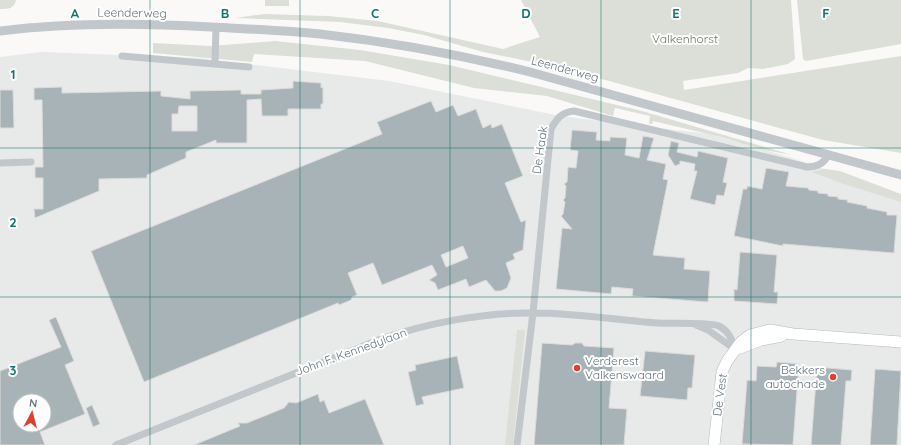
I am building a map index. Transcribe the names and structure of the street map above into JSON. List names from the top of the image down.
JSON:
{
  "streets": {
    "main road": ["De Vest"],
    "street": ["Leenderweg", "De Haak", "John F. Kennedylaan"]
  },
  "crossings": [
    ["Leenderweg", "De Haak"],
    ["De Haak", "John F. Kennedylaan"],
    ["John F. Kennedylaan", "De Vest"]
  ],
  "parks": ["Valkenhorst"],
  "places": ["Verderest Valkenswaard", "Bekkers autochade"],
  "north": "top",
  "grid": {
    "columns": [
      "A",
      "B",
      "C",
      "D",
      "E",
      "F"
    ],
    "rows": ["1", "2", "3"]
  }
}
